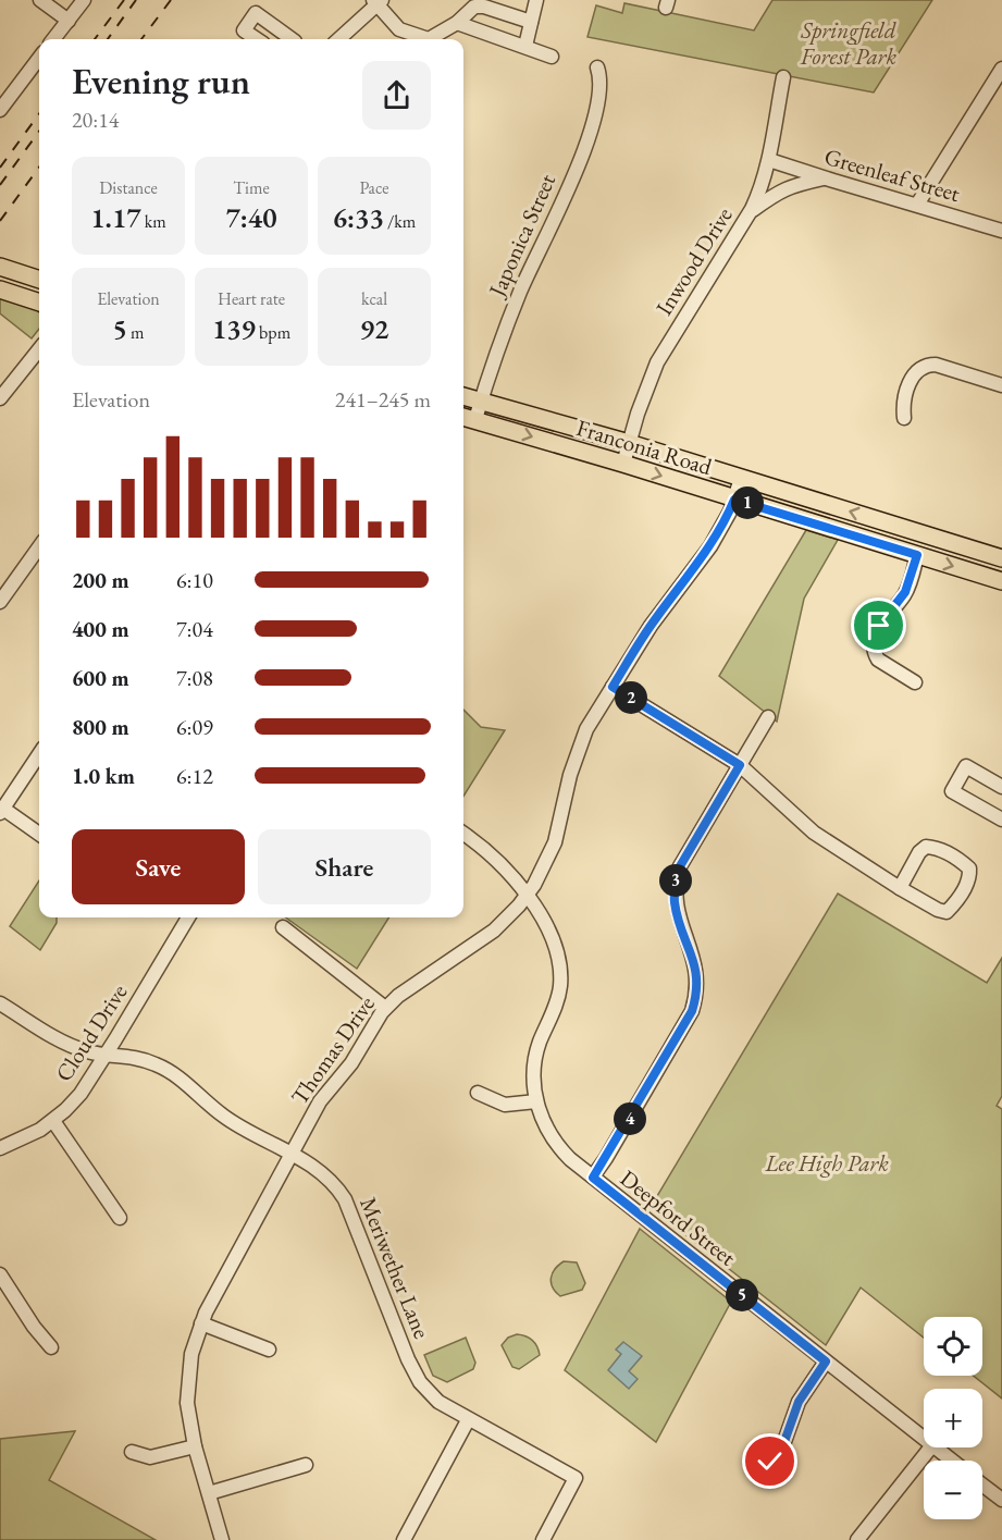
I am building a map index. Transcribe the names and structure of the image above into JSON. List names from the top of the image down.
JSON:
{
  "streets": {
    "main road": ["Franconia Road"],
    "street": [
      "Greenleaf Street",
      "Japonica Street",
      "Inwood Drive",
      "Cloud Drive",
      "Thomas Drive",
      "Deepford Street",
      "Meriwether Lane"
    ]
  },
  "crossings": [
    ["Greenleaf Street", "Inwood Drive"],
    ["Japonica Street", "Franconia Road"],
    ["Inwood Drive", "Franconia Road"],
    ["Franconia Road", "Thomas Drive"],
    ["Cloud Drive", "Meriwether Lane"],
    ["Thomas Drive", "Deepford Street"],
    ["Thomas Drive", "Meriwether Lane"]
  ],
  "parks": ["Springfield Forest Park", "Lee High Park"],
  "page": {
    "heading": ["Evening run", "20:14"],
    "stats": [
      ["Distance", "1.17 km"],
      ["Time", "7:40"],
      ["Pace", "6:33 /km"],
      ["Elevation", "5 m"],
      ["Heart rate", "139 bpm"],
      ["kcal", "92"]
    ],
    "chart": ["Elevation", "241–245 m"],
    "pins": [
      "1",
      "2",
      "3",
      "4",
      "5"
    ],
    "list": [
      {
        "name": "200 m",
        "note": "6:10"
      },
      {
        "name": "400 m",
        "note": "7:04"
      },
      {
        "name": "600 m",
        "note": "7:08"
      },
      {
        "name": "800 m",
        "note": "6:09"
      },
      {
        "name": "1.0 km",
        "note": "6:12"
      }
    ],
    "buttons": ["Save", "Share"],
    "map_buttons": ["+", "−"]
  }
}
